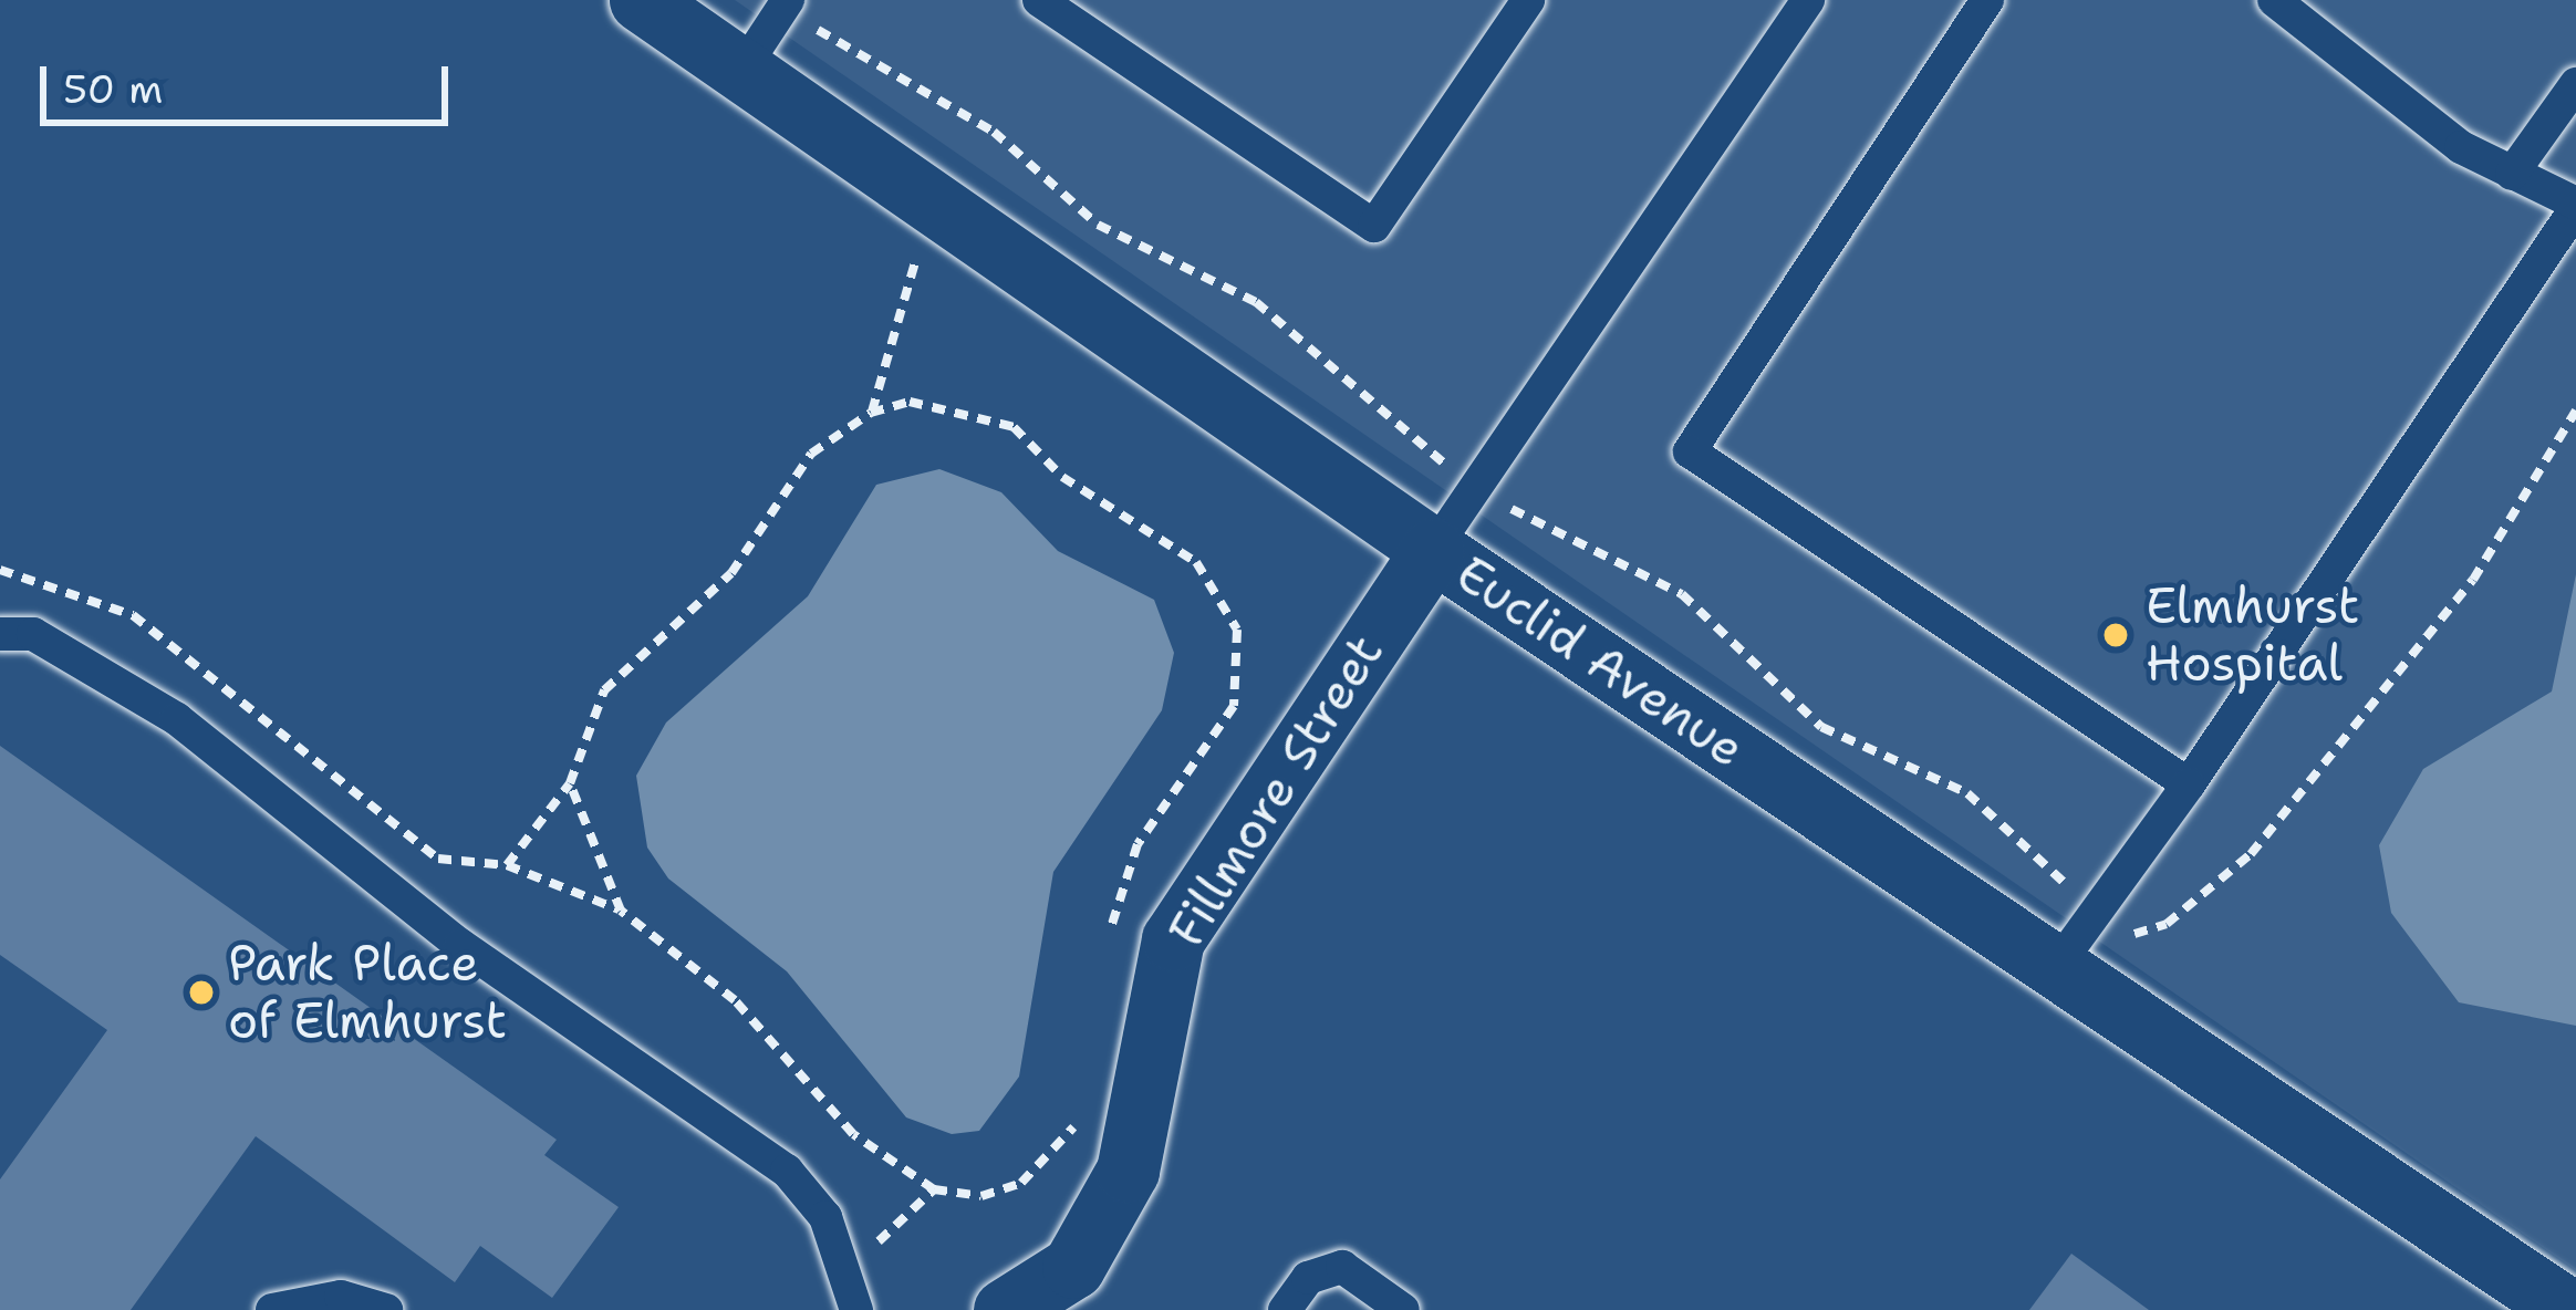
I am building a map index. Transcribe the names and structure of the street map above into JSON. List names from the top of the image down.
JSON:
{
  "streets": {
    "street": ["Euclid Avenue", "Fillmore Street"]
  },
  "crossings": [
    ["Euclid Avenue", "Fillmore Street"]
  ],
  "places": ["Elmhurst Hospital", "Park Place of Elmhurst"],
  "scale_bar": "50 m"
}
